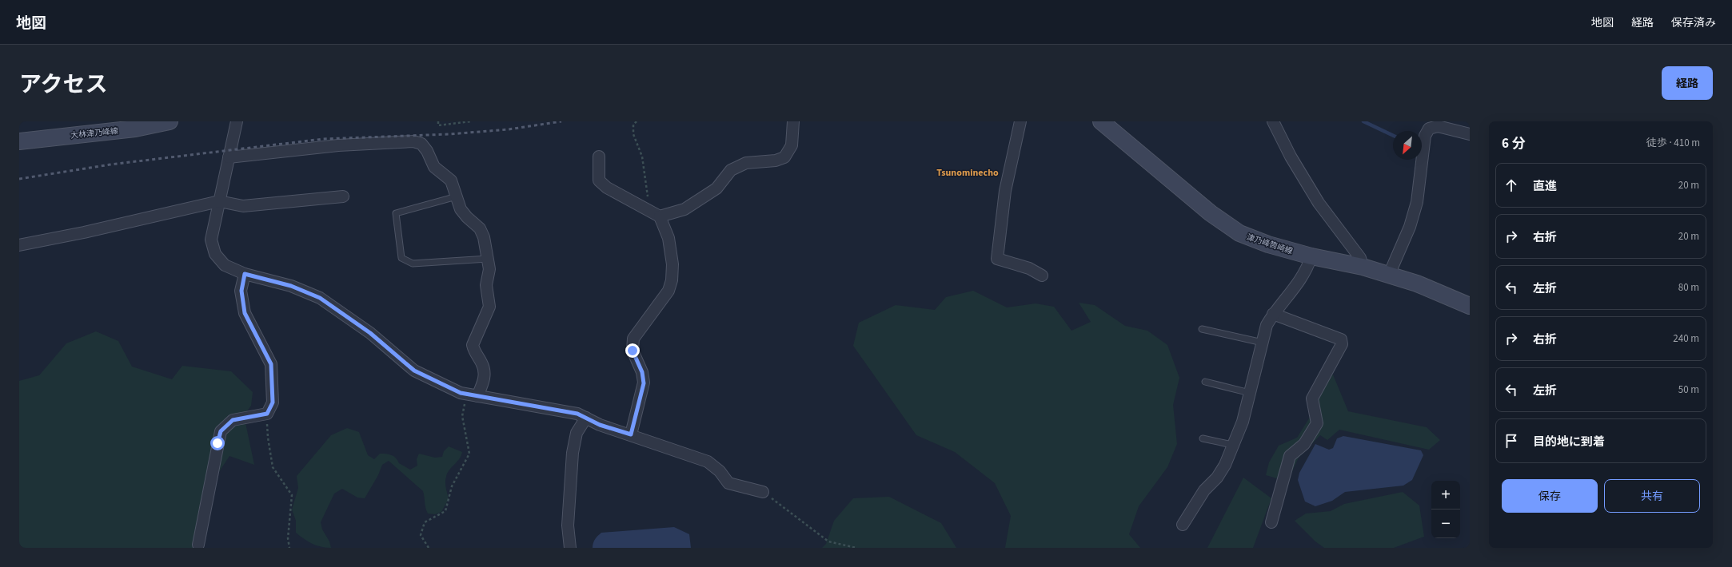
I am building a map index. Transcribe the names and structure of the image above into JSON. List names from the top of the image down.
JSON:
{
  "streets": {
    "main road": ["大林津乃峰線", "津乃峰筒崎線"]
  },
  "districts": ["Tsunominecho"],
  "north": "bottom left",
  "page": {
    "header": "地図",
    "nav": ["地図", "経路", "保存済み"],
    "title": "アクセス",
    "buttons": [
      "経路",
      ["保存", "共有"]
    ],
    "heading": ["6 分", "徒歩 · 410 m"],
    "list": [
      ["直進", "20 m"],
      ["右折", "20 m"],
      ["左折", "80 m"],
      ["右折", "240 m"],
      ["左折", "50 m"],
      "目的地に到着"
    ],
    "map_buttons": ["+", "−"]
  }
}
